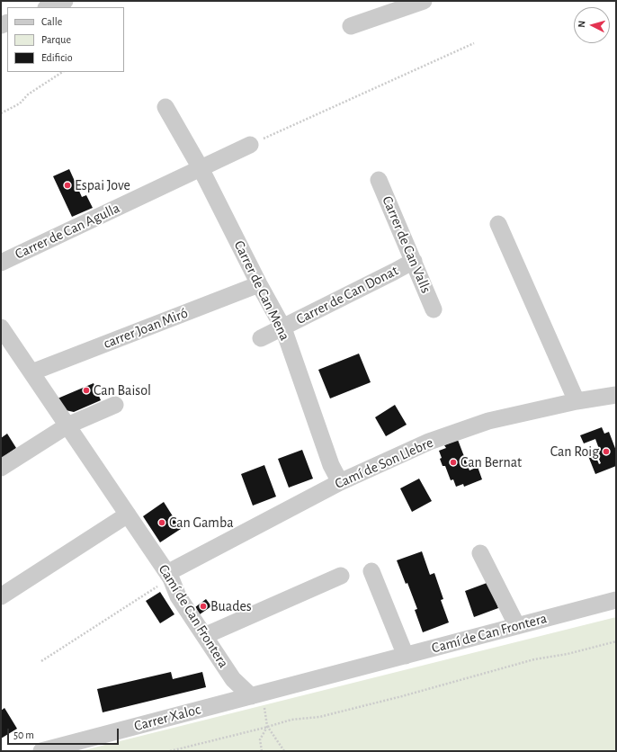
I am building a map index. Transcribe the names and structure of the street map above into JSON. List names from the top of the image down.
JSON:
{
  "streets": {
    "street": [
      "Carrer de Can Agulla",
      "Carrer de Can Valls",
      "Carrer de Can Mena",
      "Carrer de Can Donat",
      "carrer Joan Miró",
      "Camí de Son Llebre",
      "Camí de Can Frontera",
      "Carrer Xaloc"
    ]
  },
  "crossings": [
    ["Carrer de Can Agulla", "Carrer de Can Mena"],
    ["Carrer de Can Valls", "Carrer de Can Donat"],
    ["Carrer de Can Mena", "Carrer de Can Donat"],
    ["Carrer de Can Mena", "carrer Joan Miró"],
    ["Carrer de Can Mena", "Camí de Son Llebre"],
    ["carrer Joan Miró", "Camí de Can Frontera"],
    ["Camí de Son Llebre", "Camí de Can Frontera"],
    ["Camí de Can Frontera", "Carrer Xaloc"]
  ],
  "places": [
    "Espai Jove",
    "Can Baisol",
    "Can Roig",
    "Can Bernat",
    "Can Gamba",
    "Buades"
  ],
  "legend": ["Calle", "Parque", "Edificio"],
  "scale_bar": "50 m",
  "north": "left"
}
